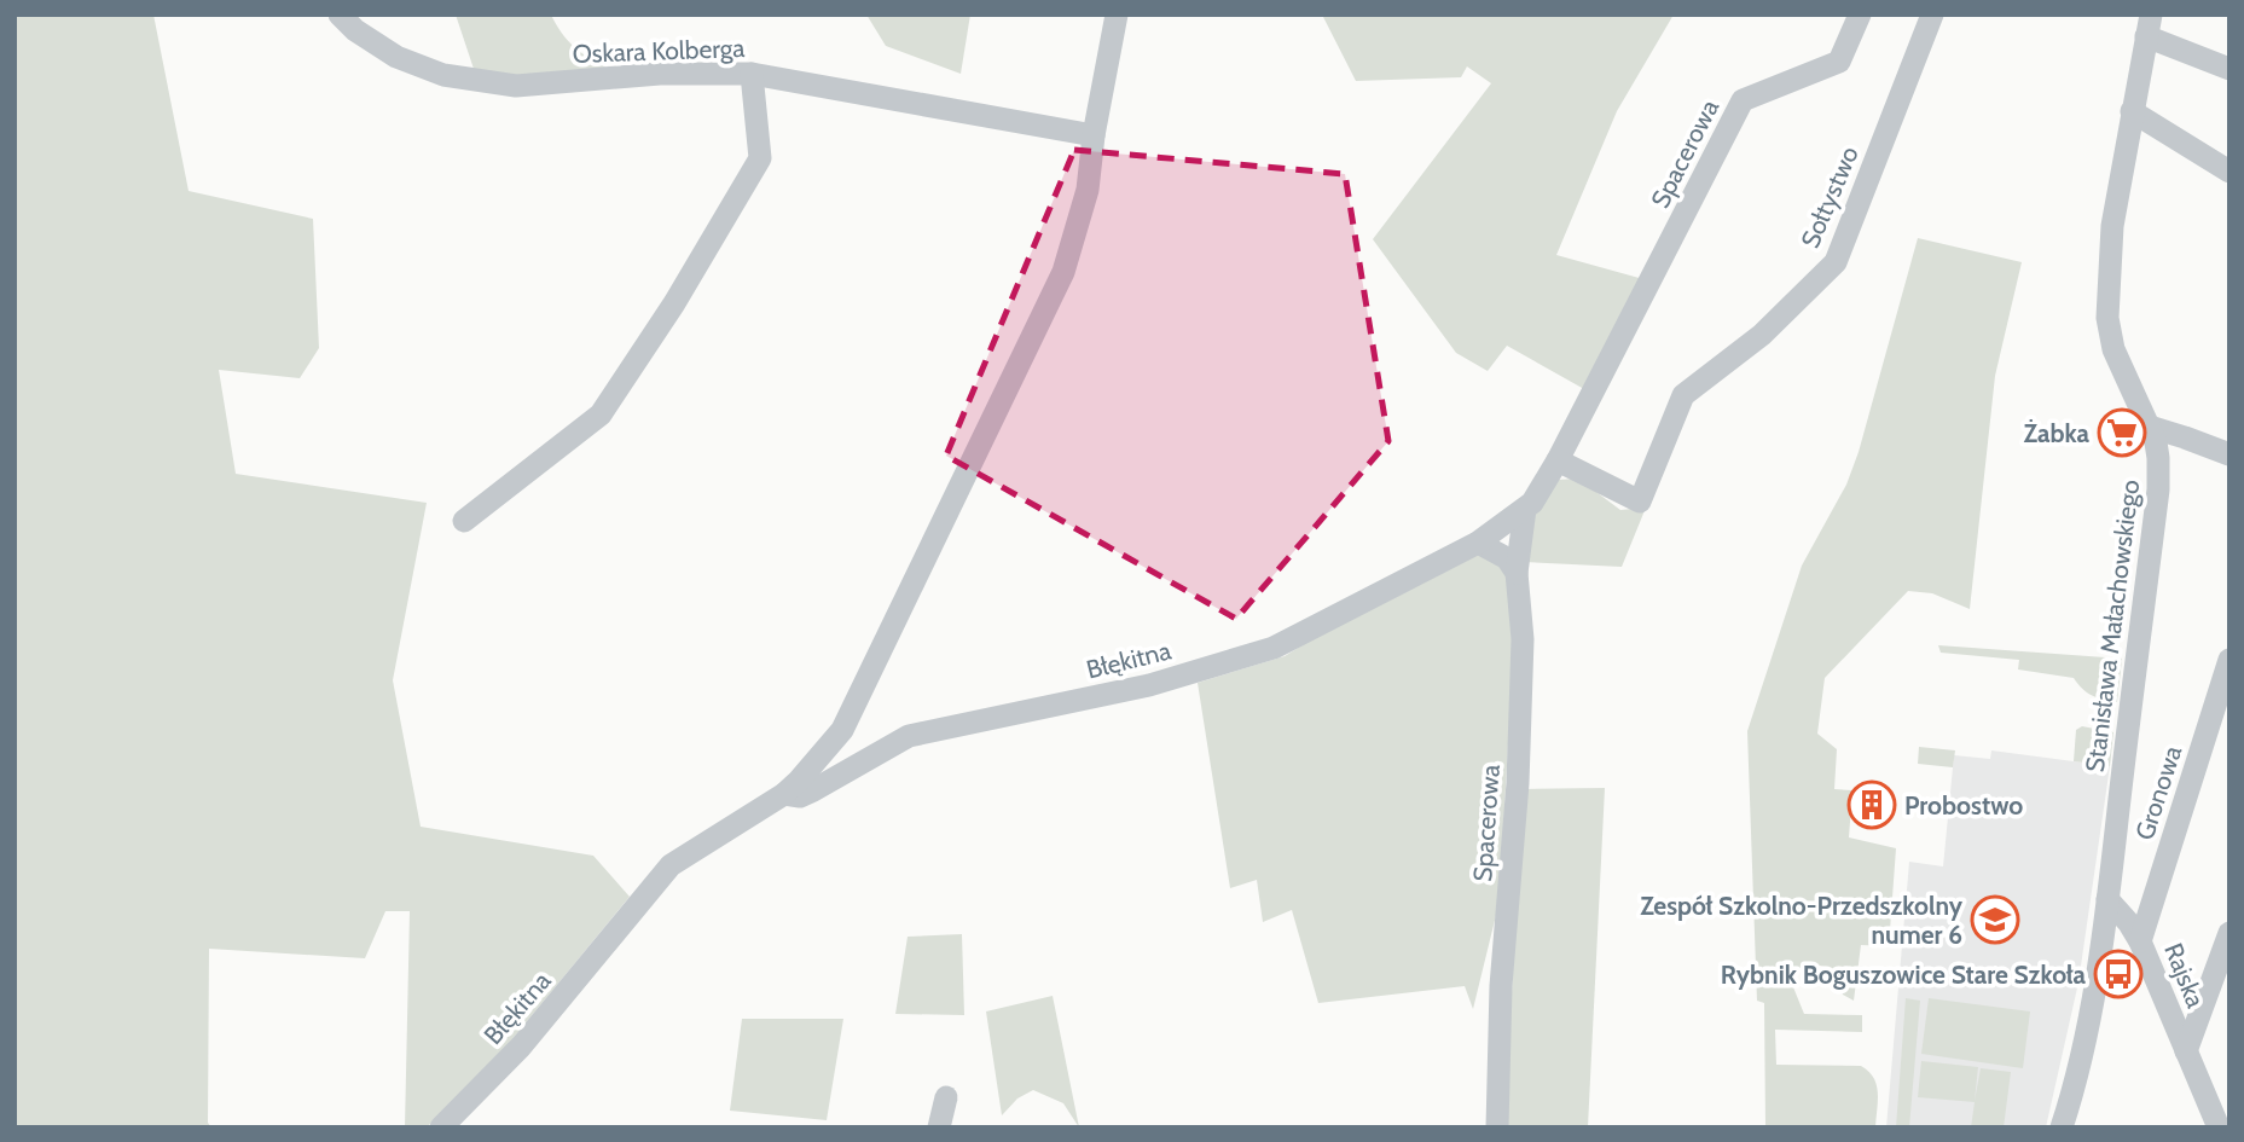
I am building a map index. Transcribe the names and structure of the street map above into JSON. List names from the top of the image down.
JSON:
{
  "streets": {
    "street": [
      "Oskara Kolberga",
      "Spacerowa",
      "Sołtystwo",
      "Stanisława Małachowskiego",
      "Błękitna",
      "Gronowa",
      "Rajska"
    ]
  },
  "crossings": [
    ["Oskara Kolberga", "Błękitna"],
    ["Spacerowa", "Sołtystwo"],
    ["Spacerowa", "Błękitna"],
    ["Stanisława Małachowskiego", "Rajska"],
    ["Gronowa", "Rajska"]
  ],
  "places": {
    "supermarket": ["Żabka"],
    "building": ["Probostwo"],
    "school or university": ["Zespół Szkolno-Przedszkolny numer 6"],
    "bus stop": ["Rybnik Boguszowice Stare Szkoła"]
  }
}
